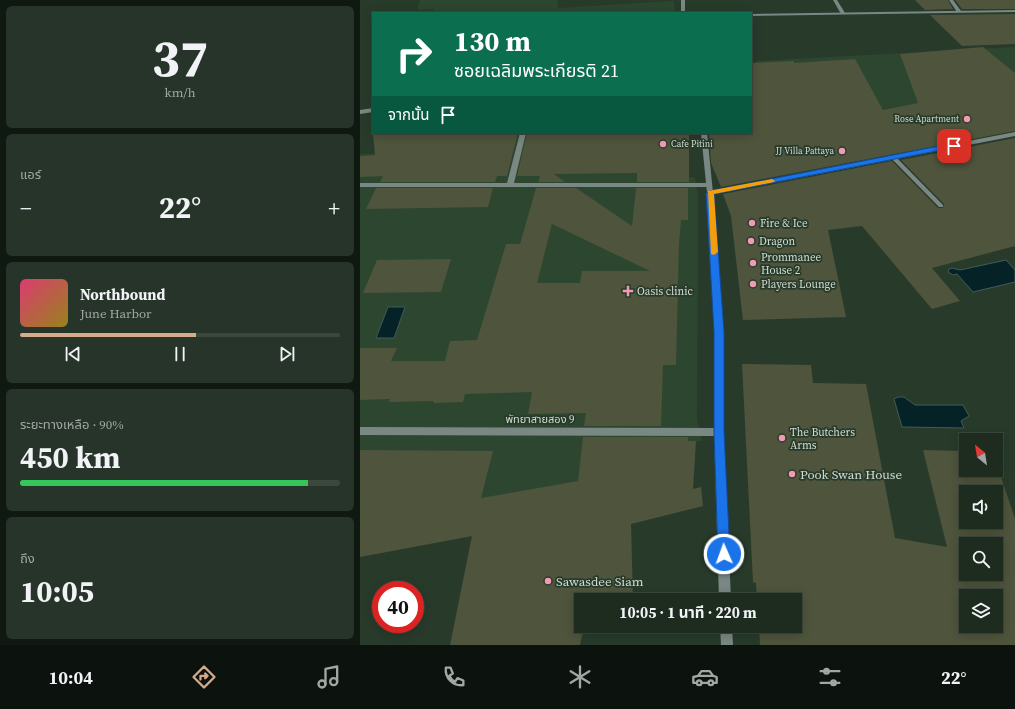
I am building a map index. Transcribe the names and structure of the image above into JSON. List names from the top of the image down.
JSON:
{
  "streets": {
    "street": ["พัทยาสายสอง 9"]
  },
  "places": {
    "other": [
      "Rose Apartment",
      "Cafe Pitini",
      "JJ Villa Pattaya",
      "Fire & Ice",
      "Dragon",
      "Prommanee House 2",
      "Players Lounge",
      "The Butchers Arms",
      "Pook Swan House",
      "Sawasdee Siam"
    ],
    "health": ["Oasis clinic"]
  },
  "north": "top left",
  "page": {
    "tile": [
      ["37", "km/h"],
      "แอร์",
      ["ระยะทางเหลือ · 90%", "450 km"],
      ["ถึง", "10:05"]
    ],
    "turn": ["130 m", "ซอยเฉลิมพระเกียรติ 21"],
    "then": "จากนั้น",
    "heat": ["−", "22°", "+"],
    "song": ["Northbound", "June Harbor"],
    "limit": "40",
    "trip": "10:05 · 1 นาที · 220 m",
    "tabs": ["10:04", "22°"]
  }
}
